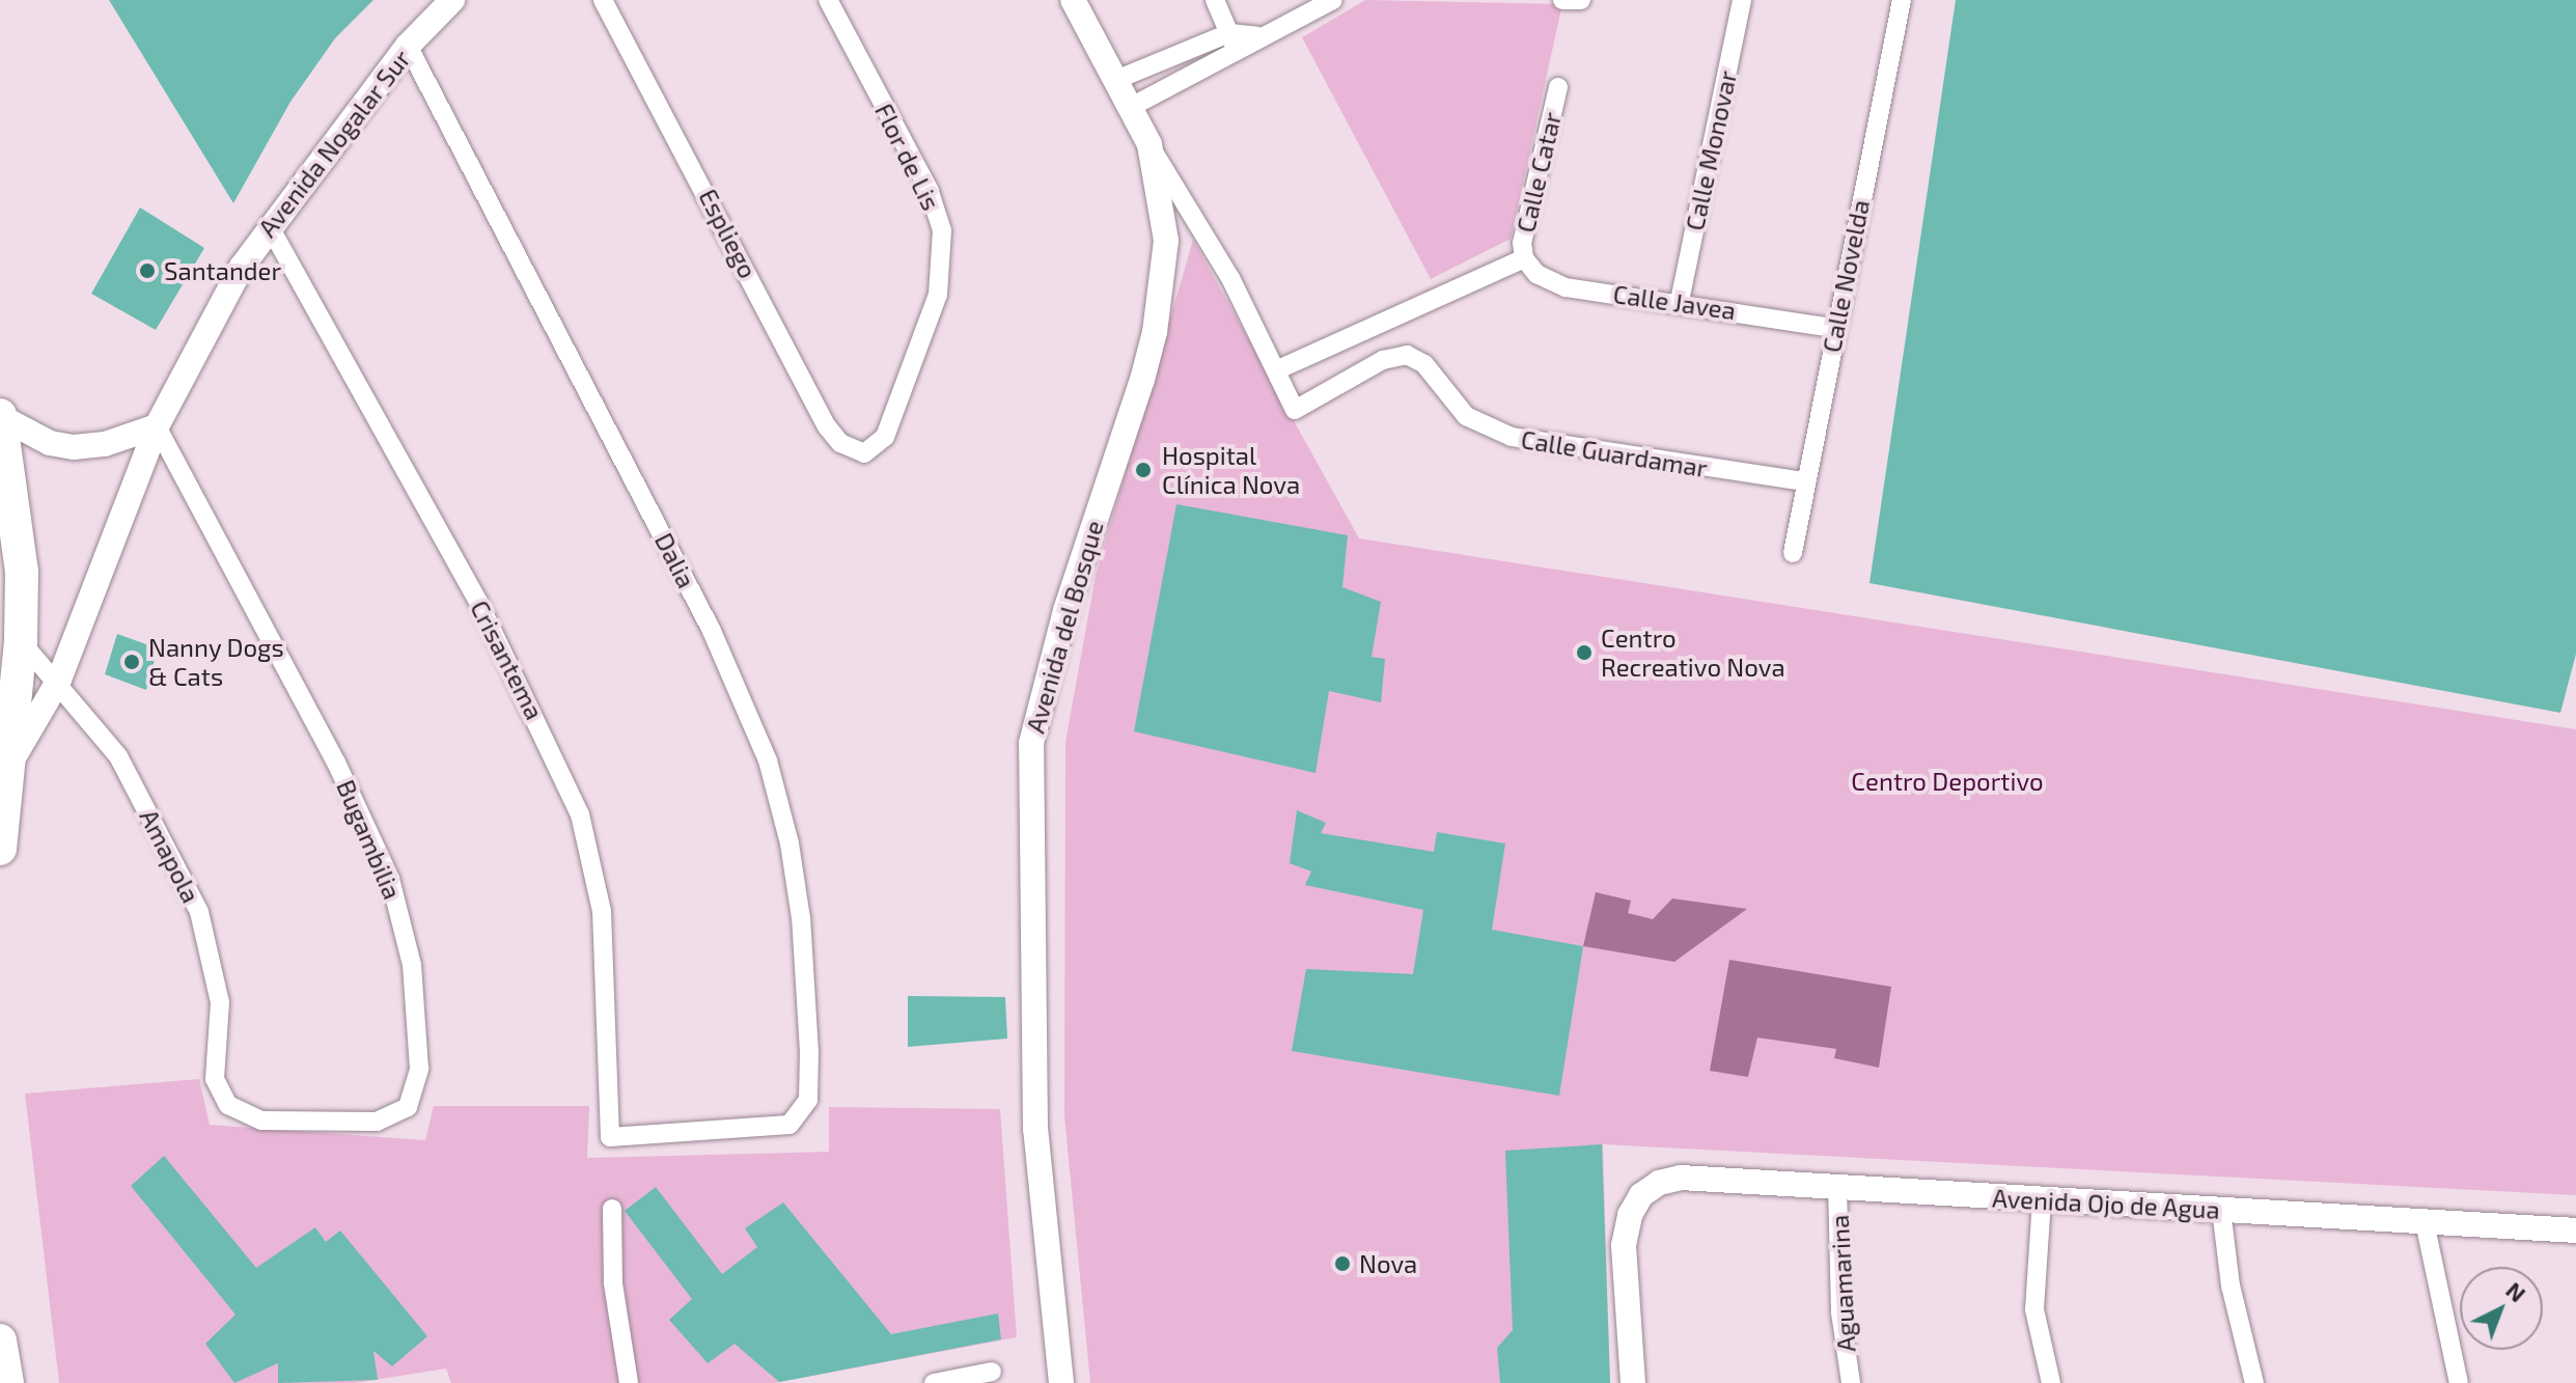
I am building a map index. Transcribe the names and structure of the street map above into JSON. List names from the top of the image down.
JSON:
{
  "streets": {
    "highway": ["Avenida Nogalar Sur"],
    "street": [
      "Calle Monovar",
      "Flor de Lis",
      "Calle Catar",
      "Espliego",
      "Calle Novelda",
      "Calle Javea",
      "Calle Guardamar",
      "Dalia",
      "Avenida del Bosque",
      "Crisantema",
      "Bugambilia",
      "Amapola",
      "Avenida Ojo de Agua",
      "Aguamarina"
    ]
  },
  "crossings": [
    ["Avenida Nogalar Sur", "Dalia"],
    ["Avenida Nogalar Sur", "Crisantema"],
    ["Avenida Nogalar Sur", "Bugambilia"],
    ["Avenida Nogalar Sur", "Amapola"],
    ["Calle Monovar", "Calle Javea"],
    ["Flor de Lis", "Espliego"],
    ["Calle Catar", "Calle Javea"],
    ["Calle Novelda", "Calle Javea"],
    ["Calle Novelda", "Calle Guardamar"],
    ["Dalia", "Crisantema"],
    ["Bugambilia", "Amapola"],
    ["Avenida Ojo de Agua", "Aguamarina"]
  ],
  "parks": ["Centro Deportivo"],
  "places": [
    "Santander",
    "Hospital Clínica Nova",
    "Centro Recreativo Nova",
    "Nanny Dogs & Cats",
    "Nova"
  ],
  "north": "top right"
}
